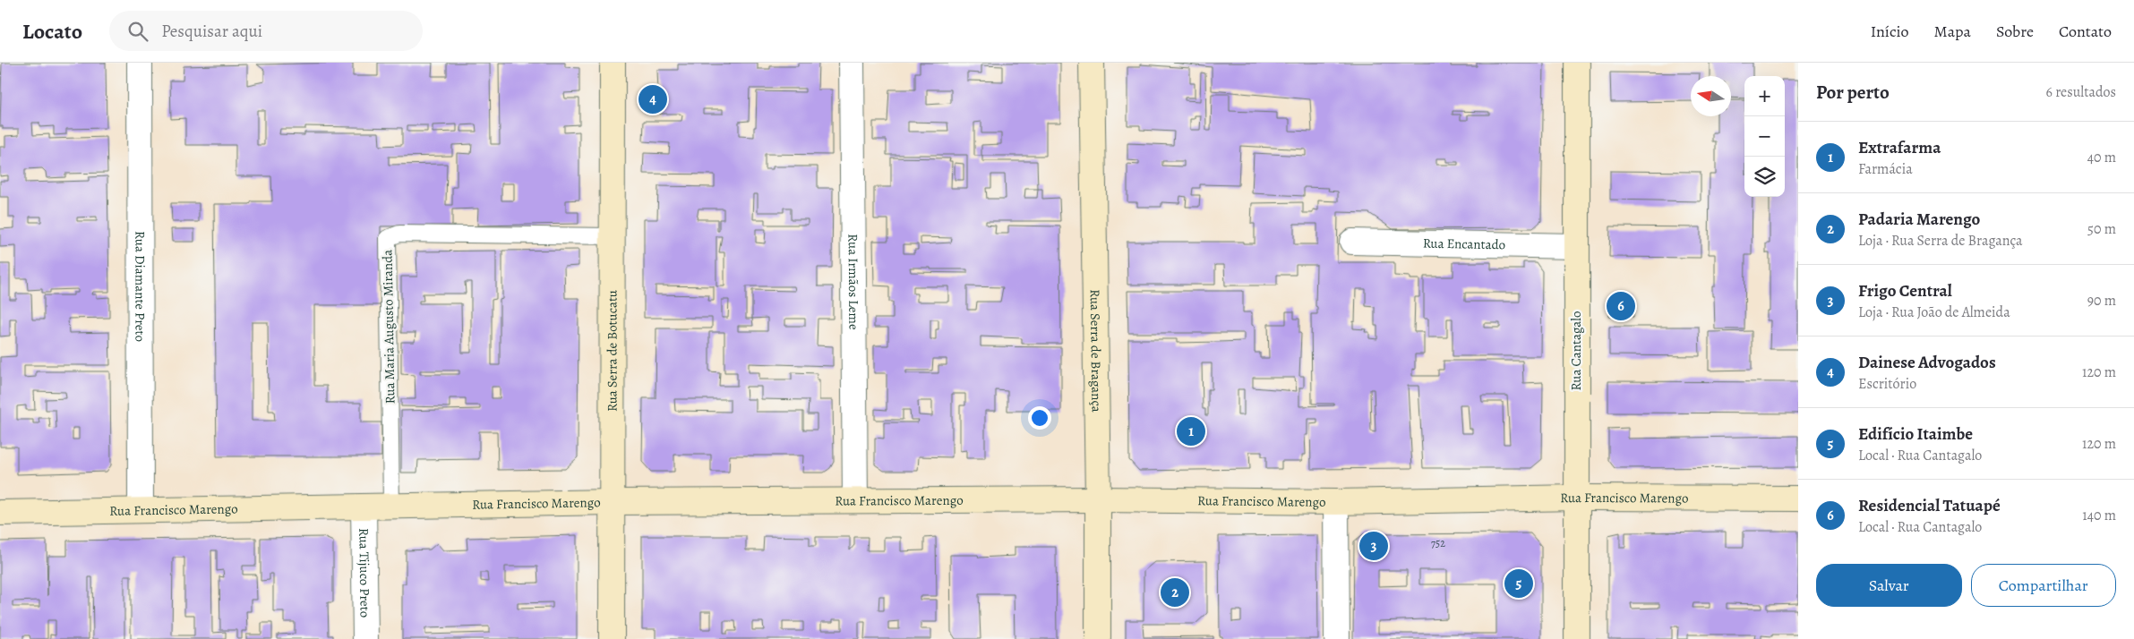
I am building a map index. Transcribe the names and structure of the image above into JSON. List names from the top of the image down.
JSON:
{
  "streets": {
    "street": [
      "Rua Encantado",
      "Rua Irmãos Leme",
      "Rua Diamante Preto",
      "Rua Serra de Botucatu",
      "Rua Serra de Bragança",
      "Rua Cantagalo",
      "Rua Francisco Marengo",
      "Rua Tijuco Preto"
    ],
    "lane": ["Rua Maria Augusto Miranda"]
  },
  "crossings": [
    ["Rua Encantado", "Rua Cantagalo"],
    ["Rua Irmãos Leme", "Rua Francisco Marengo"],
    ["Rua Diamante Preto", "Rua Francisco Marengo"],
    ["Rua Maria Augusto Miranda", "Rua Serra de Botucatu"],
    ["Rua Maria Augusto Miranda", "Rua Francisco Marengo"],
    ["Rua Serra de Botucatu", "Rua Francisco Marengo"],
    ["Rua Serra de Bragança", "Rua Francisco Marengo"],
    ["Rua Cantagalo", "Rua Francisco Marengo"],
    ["Rua Francisco Marengo", "Rua Tijuco Preto"]
  ],
  "house_numbers": ["752"],
  "north": "left",
  "page": {
    "header": "Locato",
    "search": "Pesquisar aqui",
    "nav": [
      "Início",
      "Mapa",
      "Sobre",
      "Contato"
    ],
    "heading": ["Por perto", "6 resultados"],
    "map_buttons": ["+", "−"],
    "pins": [
      "4",
      "6",
      "1",
      "3",
      "5",
      "2"
    ],
    "list": [
      {
        "mark": "1",
        "name": "Extrafarma",
        "note": "Farmácia",
        "value": "40 m"
      },
      {
        "mark": "2",
        "name": "Padaria Marengo",
        "note": "Loja · Rua Serra de Bragança",
        "value": "50 m"
      },
      {
        "mark": "3",
        "name": "Frigo Central",
        "note": "Loja · Rua João de Almeida",
        "value": "90 m"
      },
      {
        "mark": "4",
        "name": "Dainese Advogados",
        "note": "Escritório",
        "value": "120 m"
      },
      {
        "mark": "5",
        "name": "Edifício Itaimbe",
        "note": "Local · Rua Cantagalo",
        "value": "120 m"
      },
      {
        "mark": "6",
        "name": "Residencial Tatuapé",
        "note": "Local · Rua Cantagalo",
        "value": "140 m"
      }
    ],
    "buttons": ["Salvar", "Compartilhar"]
  }
}
